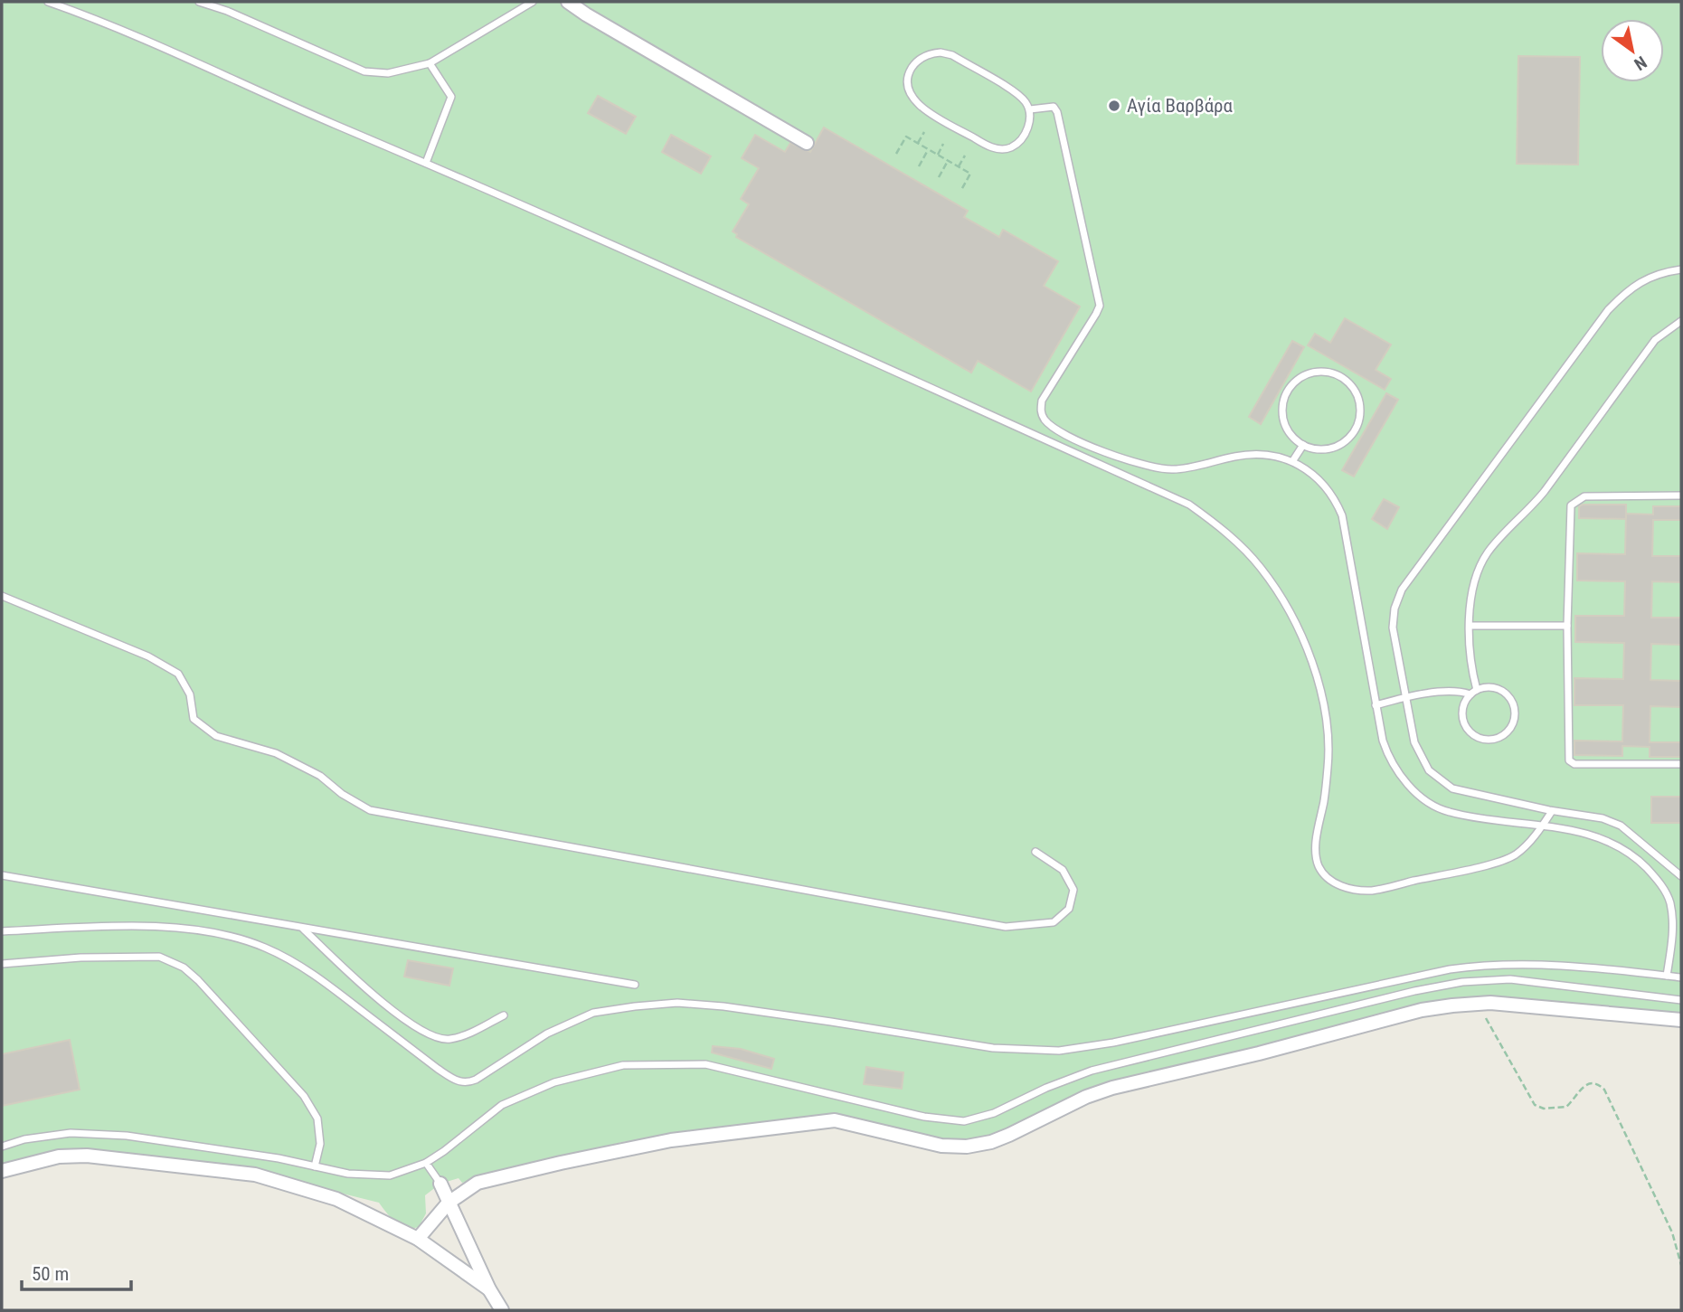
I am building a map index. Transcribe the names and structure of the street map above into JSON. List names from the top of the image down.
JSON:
{
  "places": ["Αγία Βαρβάρα"],
  "scale_bar": "50 m",
  "north": "bottom right"
}
